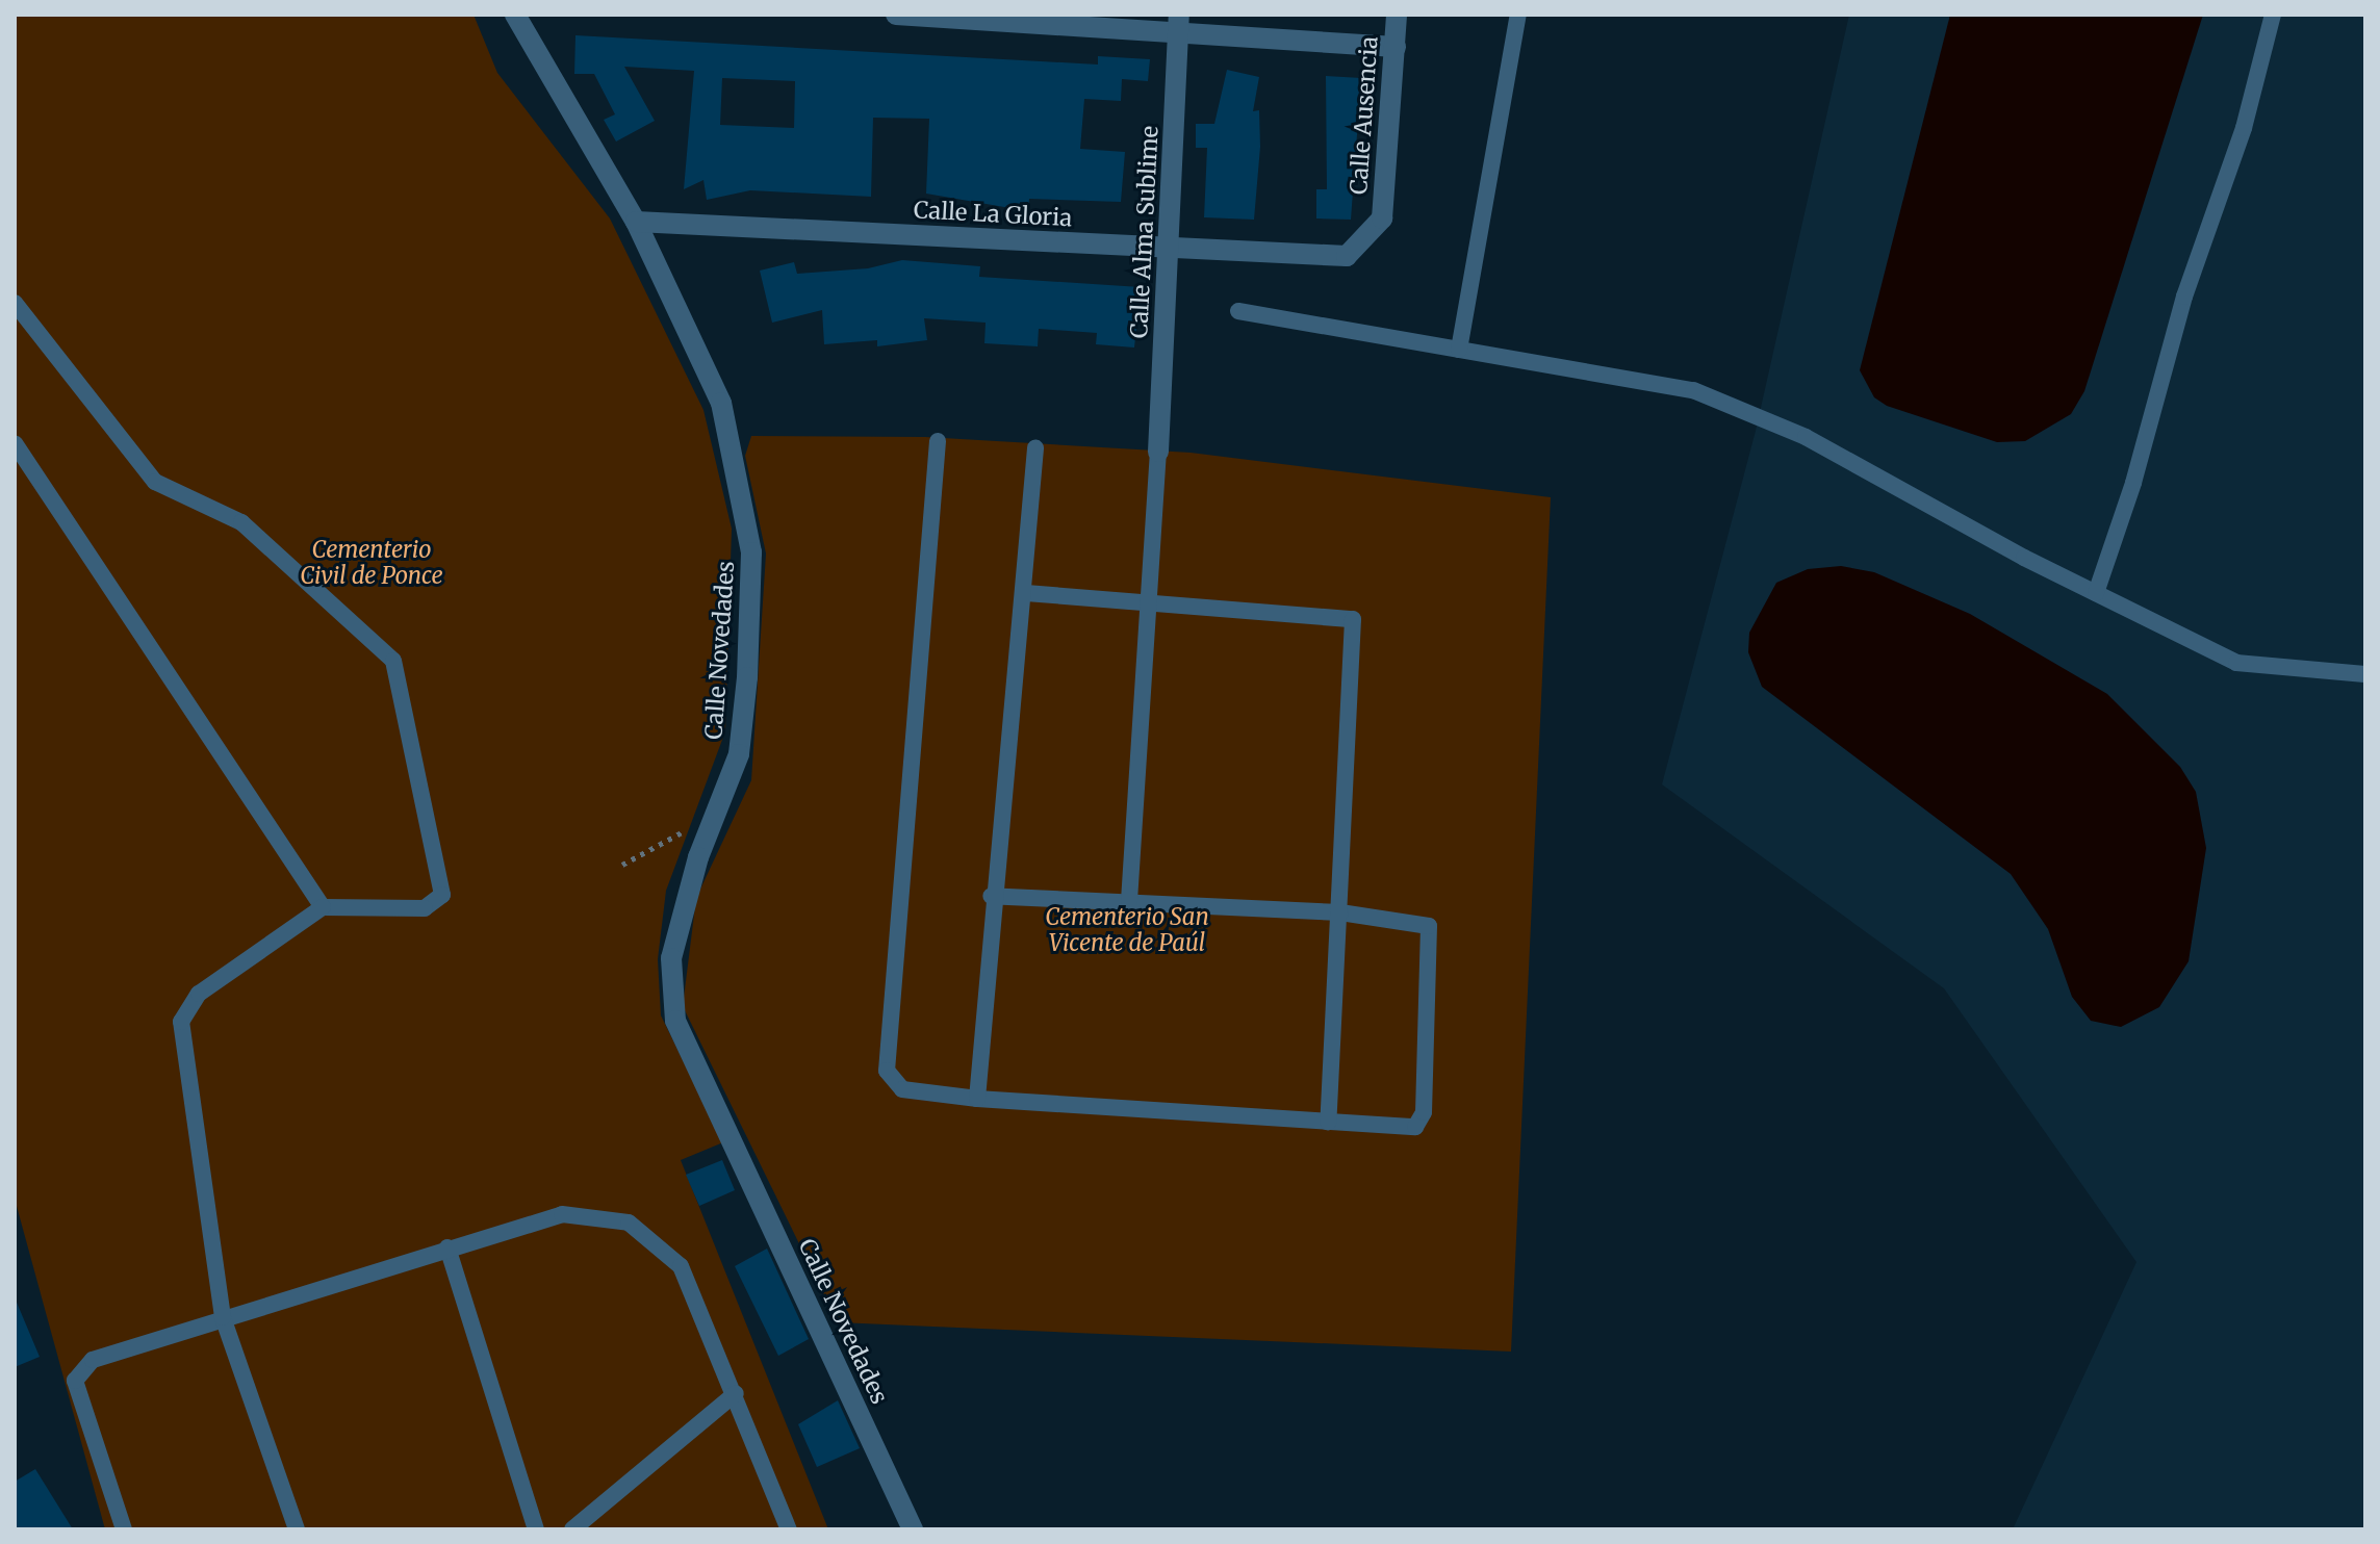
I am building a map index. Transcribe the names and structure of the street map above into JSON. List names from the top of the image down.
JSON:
{
  "streets": {
    "street": [
      "Calle Ausencia",
      "Calle La Gloria",
      "Calle Alma Sublime",
      "Calle Novedades"
    ]
  },
  "crossings": [
    ["Calle Ausencia", "Calle La Gloria"],
    ["Calle La Gloria", "Calle Alma Sublime"],
    ["Calle La Gloria", "Calle Novedades"]
  ],
  "parks": ["Cementerio Civil de Ponce", "Cementerio San Vicente de Paúl"]
}
